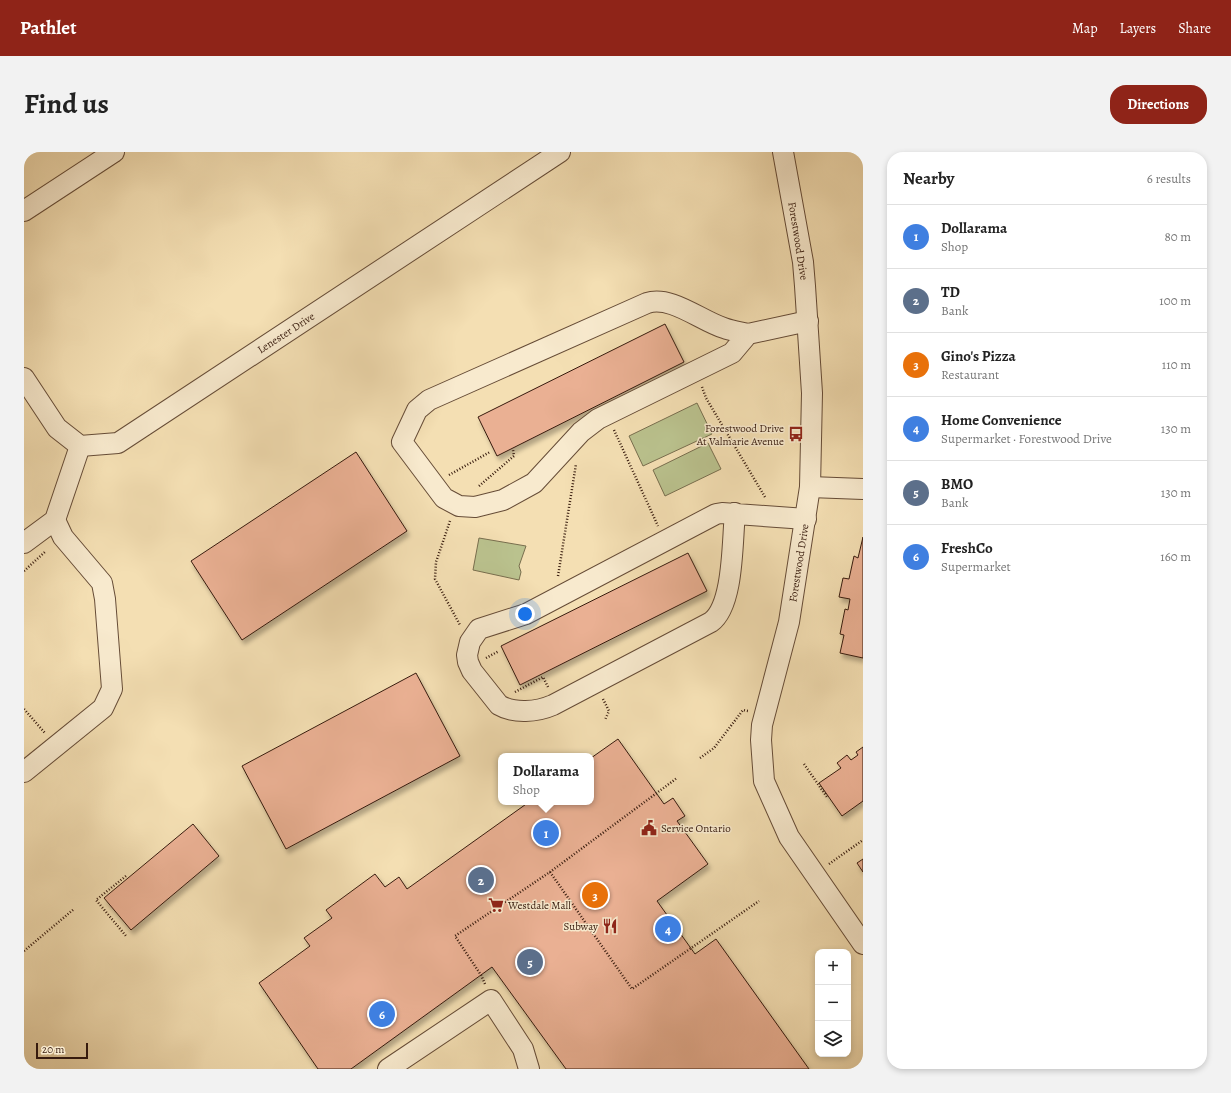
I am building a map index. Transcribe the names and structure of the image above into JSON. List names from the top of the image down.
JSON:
{
  "streets": {
    "street": ["Forestwood Drive", "Lenester Drive"]
  },
  "places": {
    "bus stop": ["Forestwood Drive At Valmarie Avenue"],
    "public building": ["Service Ontario"],
    "supermarket": ["Westdale Mall"],
    "restaurant": ["Subway"]
  },
  "scale_bar": "20 m",
  "page": {
    "header": "Pathlet",
    "nav": ["Map", "Layers", "Share"],
    "title": "Find us",
    "buttons": "Directions",
    "heading": ["Nearby", "6 results"],
    "list": [
      {
        "mark": "1",
        "name": "Dollarama",
        "note": "Shop",
        "value": "80 m"
      },
      {
        "mark": "2",
        "name": "TD",
        "note": "Bank",
        "value": "100 m"
      },
      {
        "mark": "3",
        "name": "Gino's Pizza",
        "note": "Restaurant",
        "value": "110 m"
      },
      {
        "mark": "4",
        "name": "Home Convenience",
        "note": "Supermarket · Forestwood Drive",
        "value": "130 m"
      },
      {
        "mark": "5",
        "name": "BMO",
        "note": "Bank",
        "value": "130 m"
      },
      {
        "mark": "6",
        "name": "FreshCo",
        "note": "Supermarket",
        "value": "160 m"
      }
    ],
    "popup": ["Dollarama", "Shop"],
    "pins": [
      "1",
      "2",
      "3",
      "4",
      "5",
      "6"
    ],
    "map_buttons": ["+", "−"],
    "scale": "20 m"
  }
}
